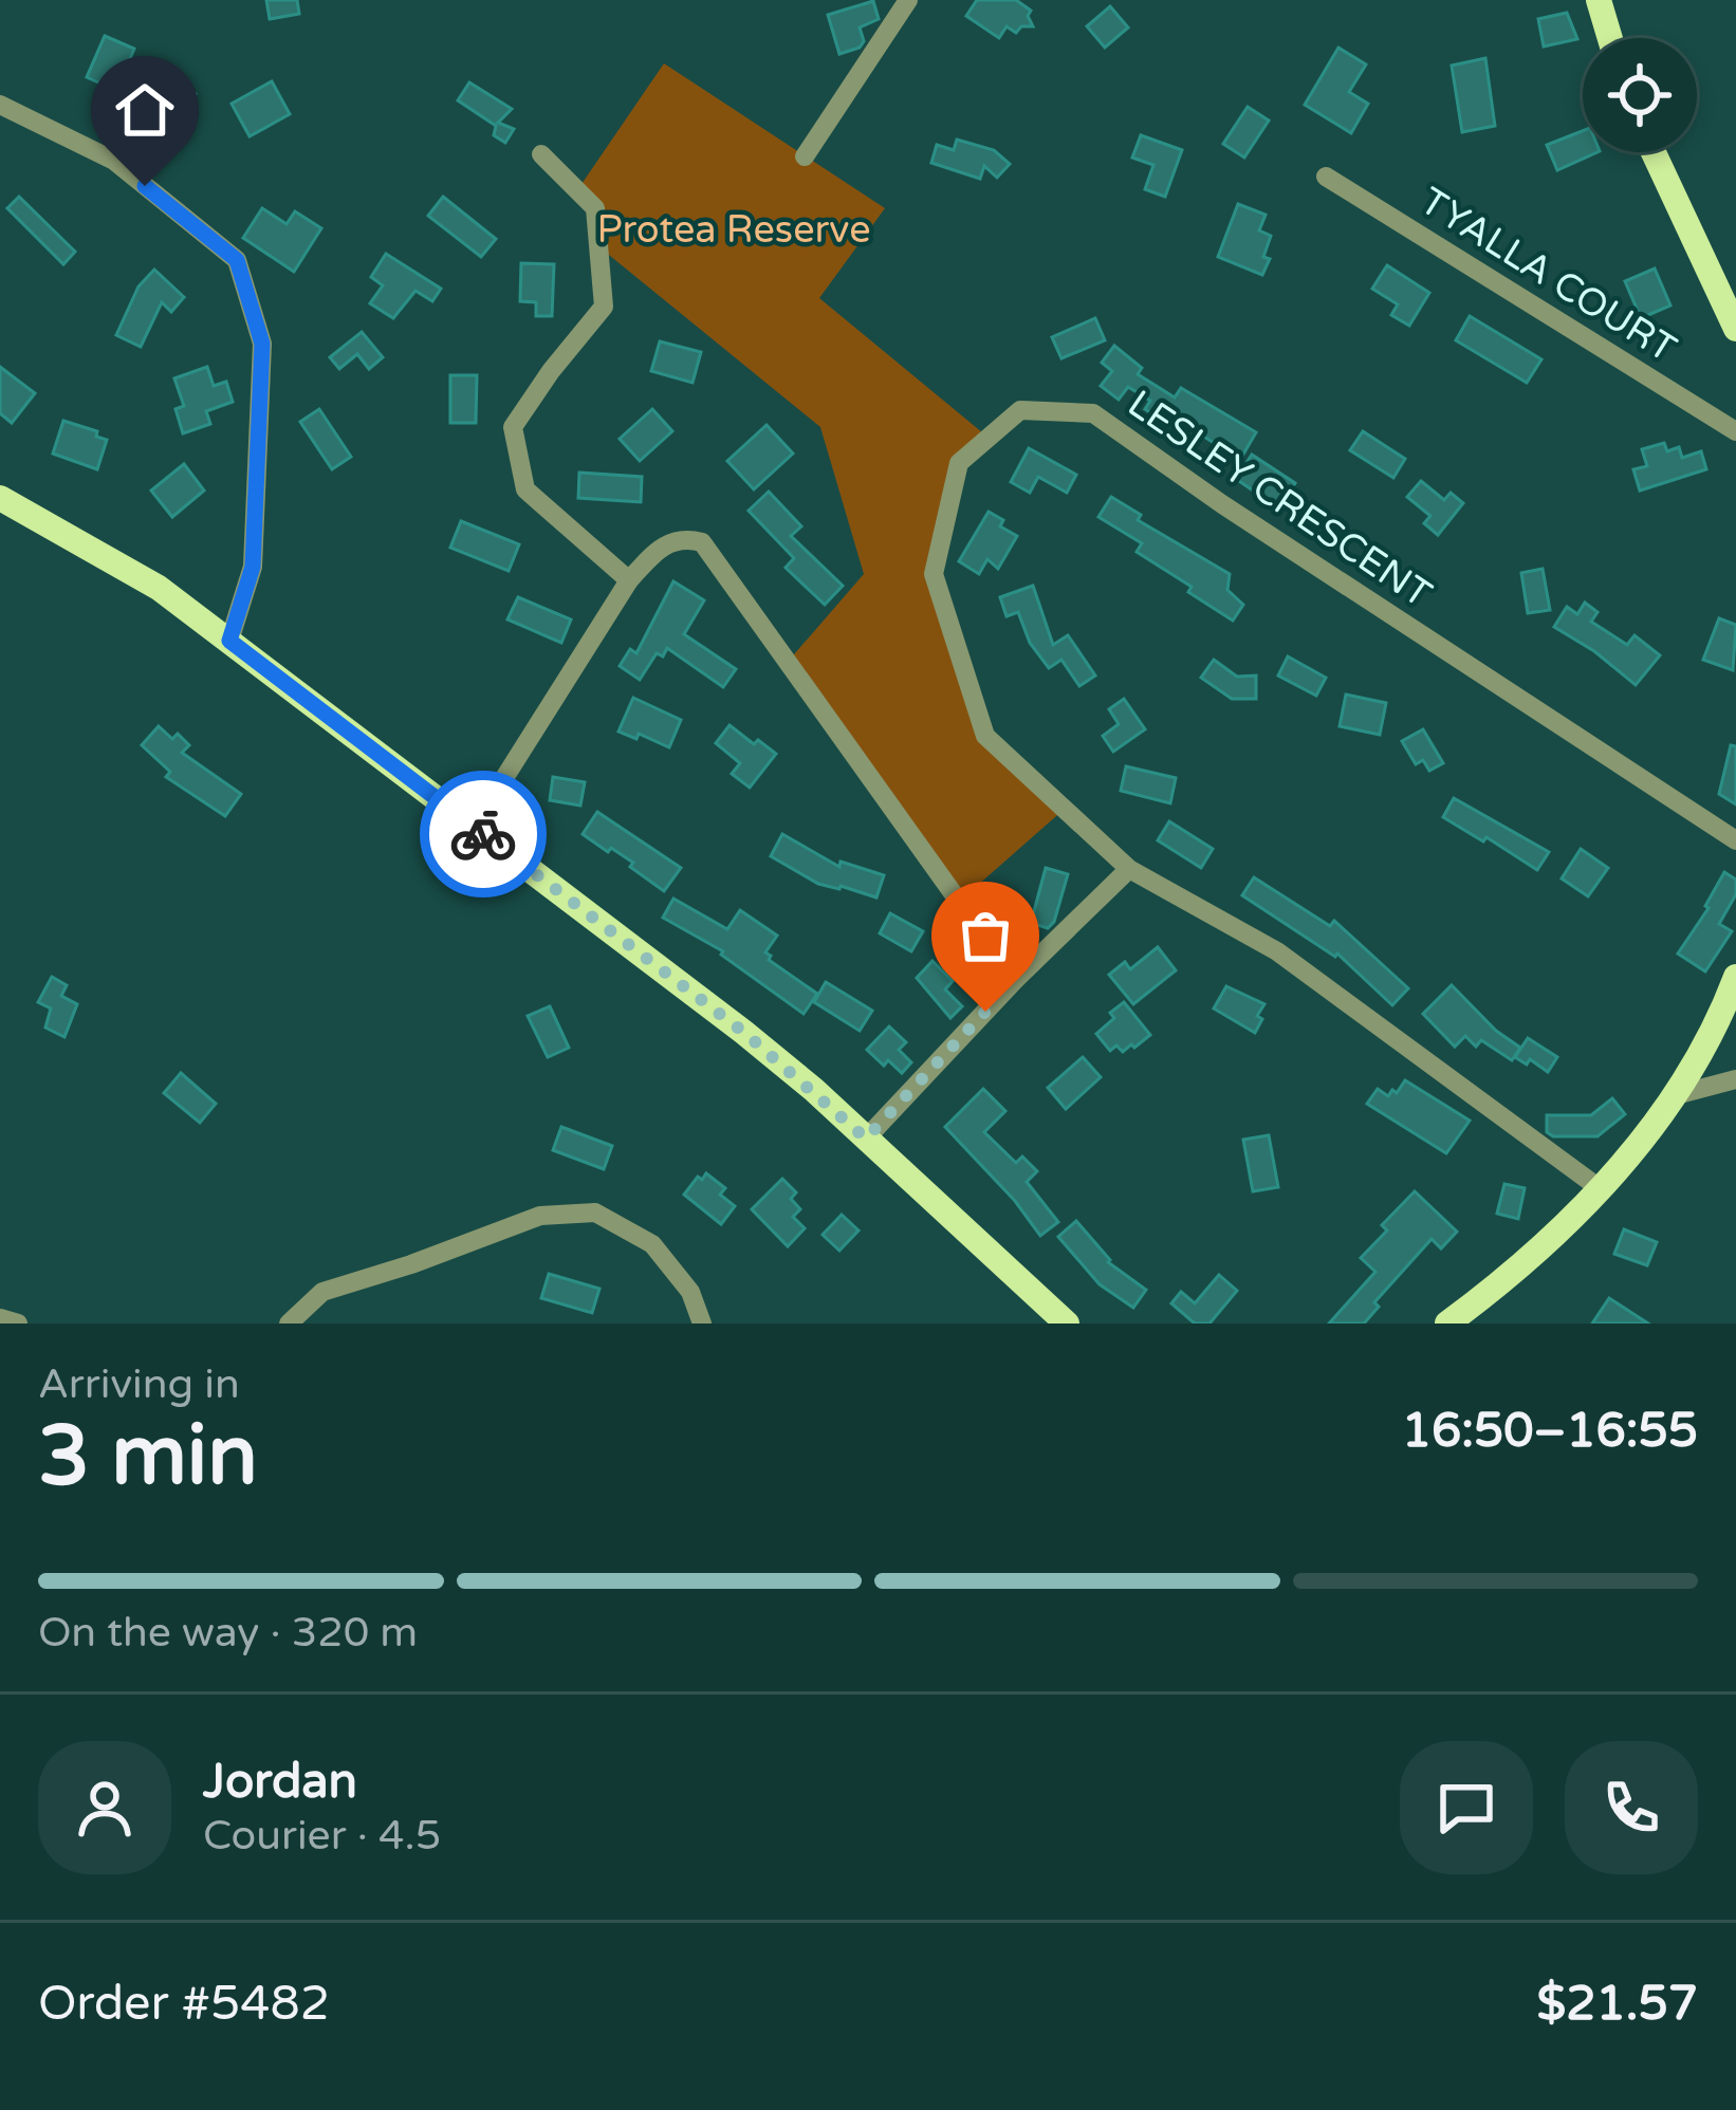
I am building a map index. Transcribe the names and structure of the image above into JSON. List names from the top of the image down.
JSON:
{
  "streets": {
    "street": ["TYALLA COURT", "LESLEY CRESCENT"]
  },
  "parks": ["Protea Reserve"],
  "page": {
    "heading": ["3 min", "Arriving in", "16:50–16:55"],
    "panel": [
      "Jordan",
      "Courier · 4.5",
      "Order #5482",
      "$21.57"
    ],
    "bar": "On the way · 320 m"
  }
}
